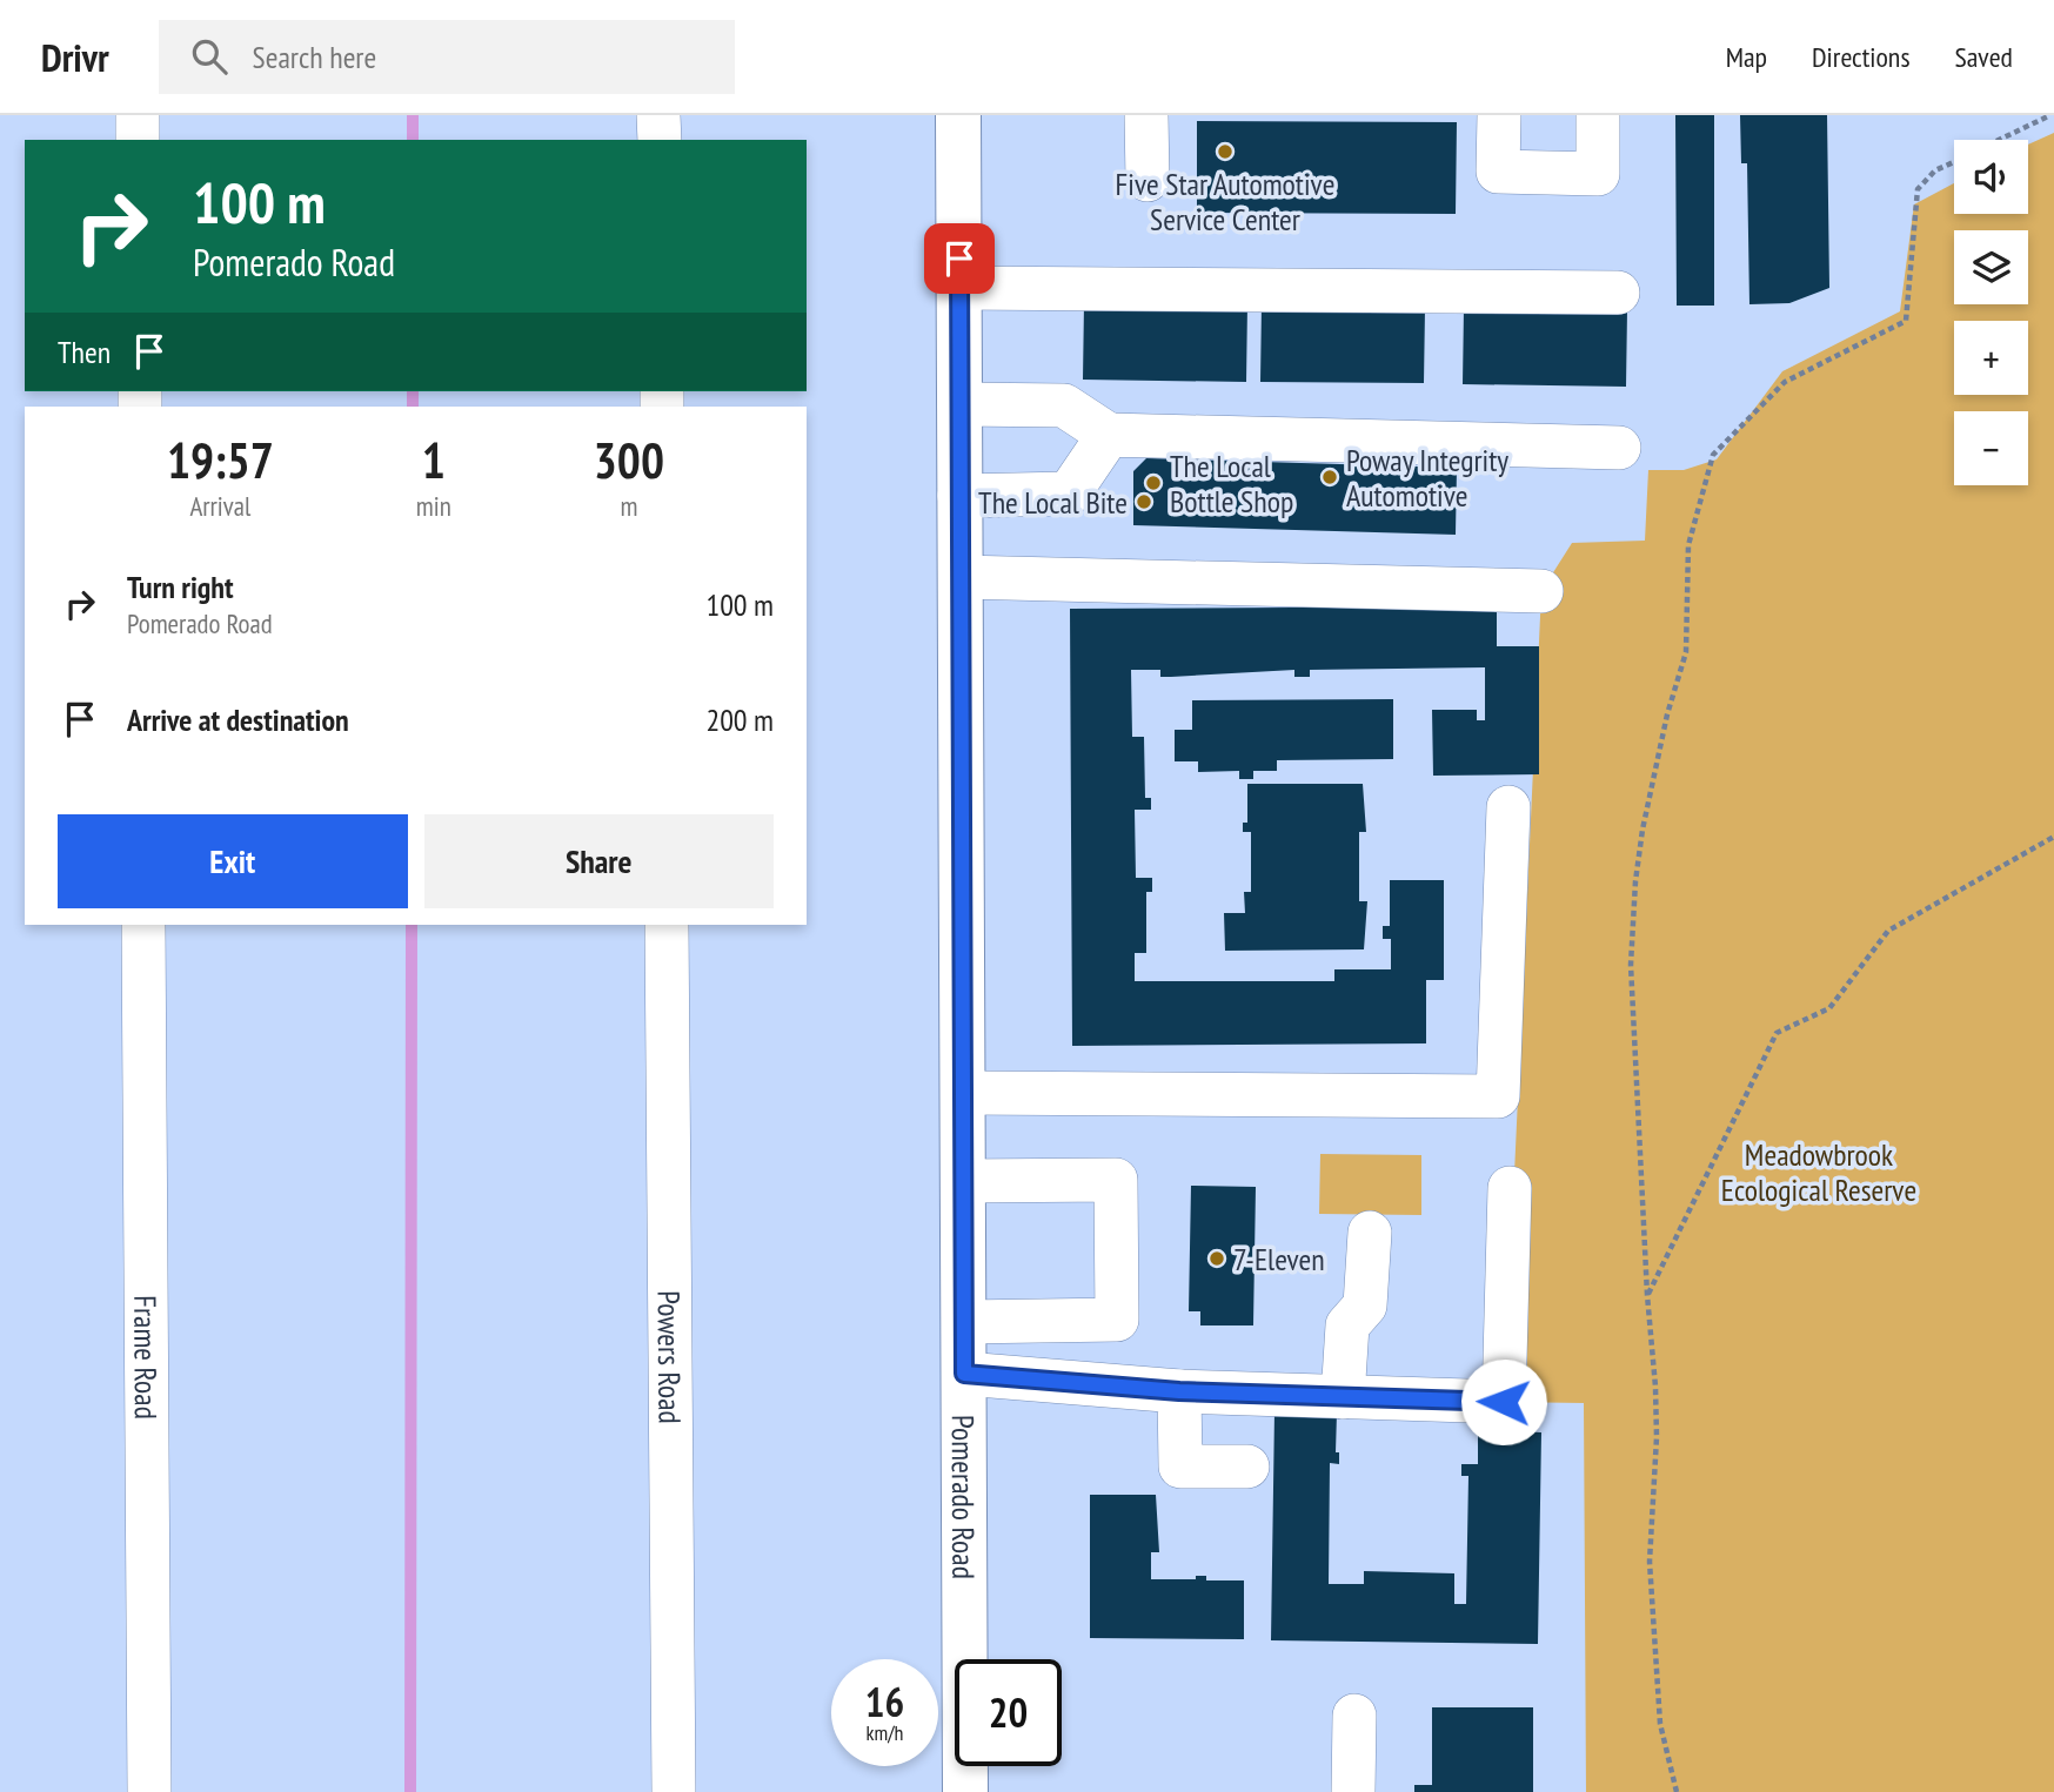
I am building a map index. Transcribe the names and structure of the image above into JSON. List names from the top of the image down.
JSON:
{
  "streets": {
    "main road": ["Pomerado Road"],
    "street": ["Frame Road", "Powers Road"]
  },
  "parks": ["Meadowbrook Ecological Reserve"],
  "places": [
    "Five Star Automotive Service Center",
    "Poway Integrity Automotive",
    "The Local Bottle Shop",
    "The Local Bite",
    "7-Eleven"
  ],
  "page": {
    "header": "Drivr",
    "search": "Search here",
    "nav": ["Map", "Directions", "Saved"],
    "map_buttons": ["+", "−"],
    "turn": ["100 m", "Pomerado Road"],
    "then": "Then",
    "eta": [
      "19:57",
      "Arrival",
      "1",
      "min",
      "300",
      "m"
    ],
    "list": [
      {
        "name": "Turn right",
        "note": "Pomerado Road",
        "value": "100 m"
      },
      {
        "name": "Arrive at destination",
        "value": "200 m"
      }
    ],
    "buttons": ["Exit", "Share"],
    "speed": "16 km/h",
    "limit": "20"
  }
}
